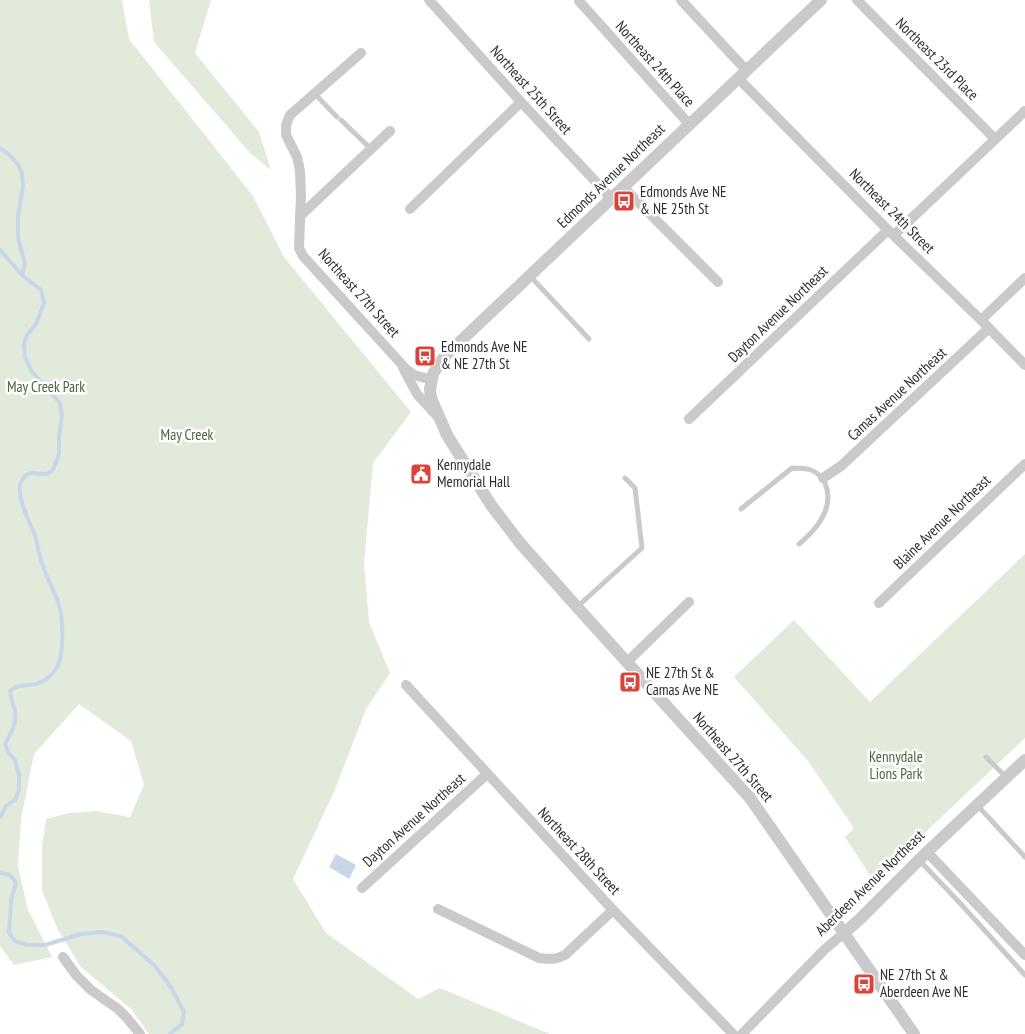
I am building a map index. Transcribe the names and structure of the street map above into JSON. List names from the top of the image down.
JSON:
{
  "streets": {
    "street": [
      "Northeast 23rd Place",
      "Northeast 24th Place",
      "Northeast 25th Street",
      "Edmonds Avenue Northeast",
      "Northeast 24th Street",
      "Northeast 27th Street",
      "Dayton Avenue Northeast",
      "Camas Avenue Northeast",
      "Blaine Avenue Northeast",
      "Northeast 28th Street",
      "Aberdeen Avenue Northeast"
    ]
  },
  "crossings": [
    ["Northeast 23rd Place", "Dayton Avenue Northeast"],
    ["Northeast 24th Place", "Edmonds Avenue Northeast"],
    ["Northeast 25th Street", "Edmonds Avenue Northeast"],
    ["Edmonds Avenue Northeast", "Northeast 24th Street"],
    ["Edmonds Avenue Northeast", "Northeast 27th Street"],
    ["Northeast 24th Street", "Dayton Avenue Northeast"],
    ["Northeast 24th Street", "Camas Avenue Northeast"],
    ["Northeast 27th Street", "Aberdeen Avenue Northeast"],
    ["Dayton Avenue Northeast", "Northeast 28th Street"]
  ],
  "parks": ["May Creek Park", "May Creek", "Kennydale Lions Park"],
  "places": {
    "bus stop": [
      "Edmonds Ave NE & NE 25th St",
      "Edmonds Ave NE & NE 27th St",
      "NE 27th St & Camas Ave NE",
      "NE 27th St & Aberdeen Ave NE"
    ],
    "public building": ["Kennydale Memorial Hall"]
  }
}
